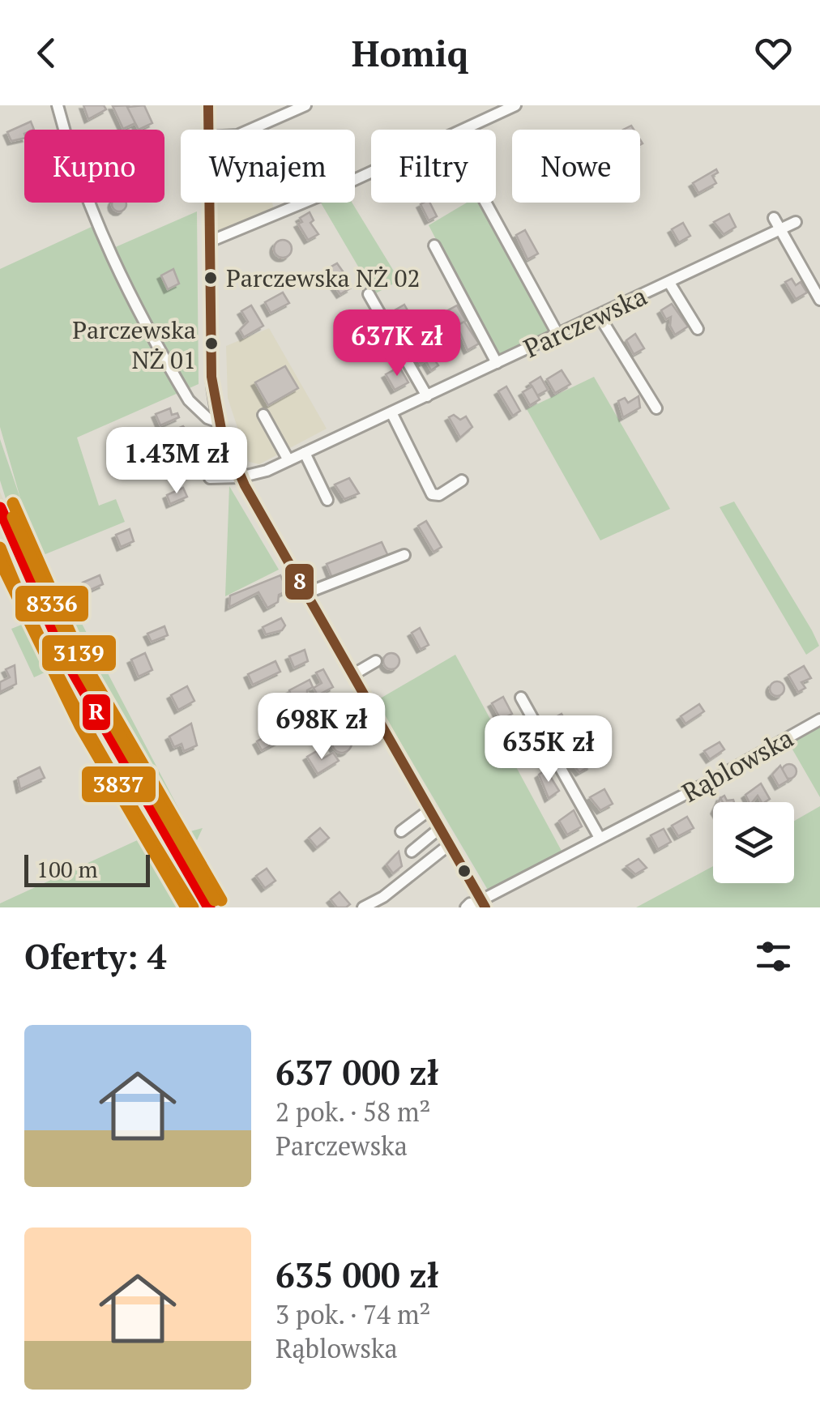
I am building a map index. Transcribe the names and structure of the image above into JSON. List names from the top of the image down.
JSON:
{
  "streets": {
    "street": ["Parczewska", "Rąblowska"]
  },
  "places": ["Parczewska NŻ 02", "Parczewska NŻ 01"],
  "lines": [
    "transit line 8",
    "transit line 3139",
    "transit line R",
    "transit line 8336",
    "transit line 3837"
  ],
  "scale_bar": "100 m",
  "page": {
    "header": "Homiq",
    "chip": [
      "Kupno",
      "Wynajem",
      "Filtry",
      "Nowe"
    ],
    "price": [
      "637K zł",
      "1.43M zł",
      "698K zł",
      "635K zł"
    ],
    "scale": "100 m",
    "heading": "Oferty: 4",
    "list": [
      {
        "name": "637 000 zł",
        "note": "2 pok. · 58 m² · Parczewska"
      },
      {
        "name": "635 000 zł",
        "note": "3 pok. · 74 m² · Rąblowska"
      }
    ]
  }
}
